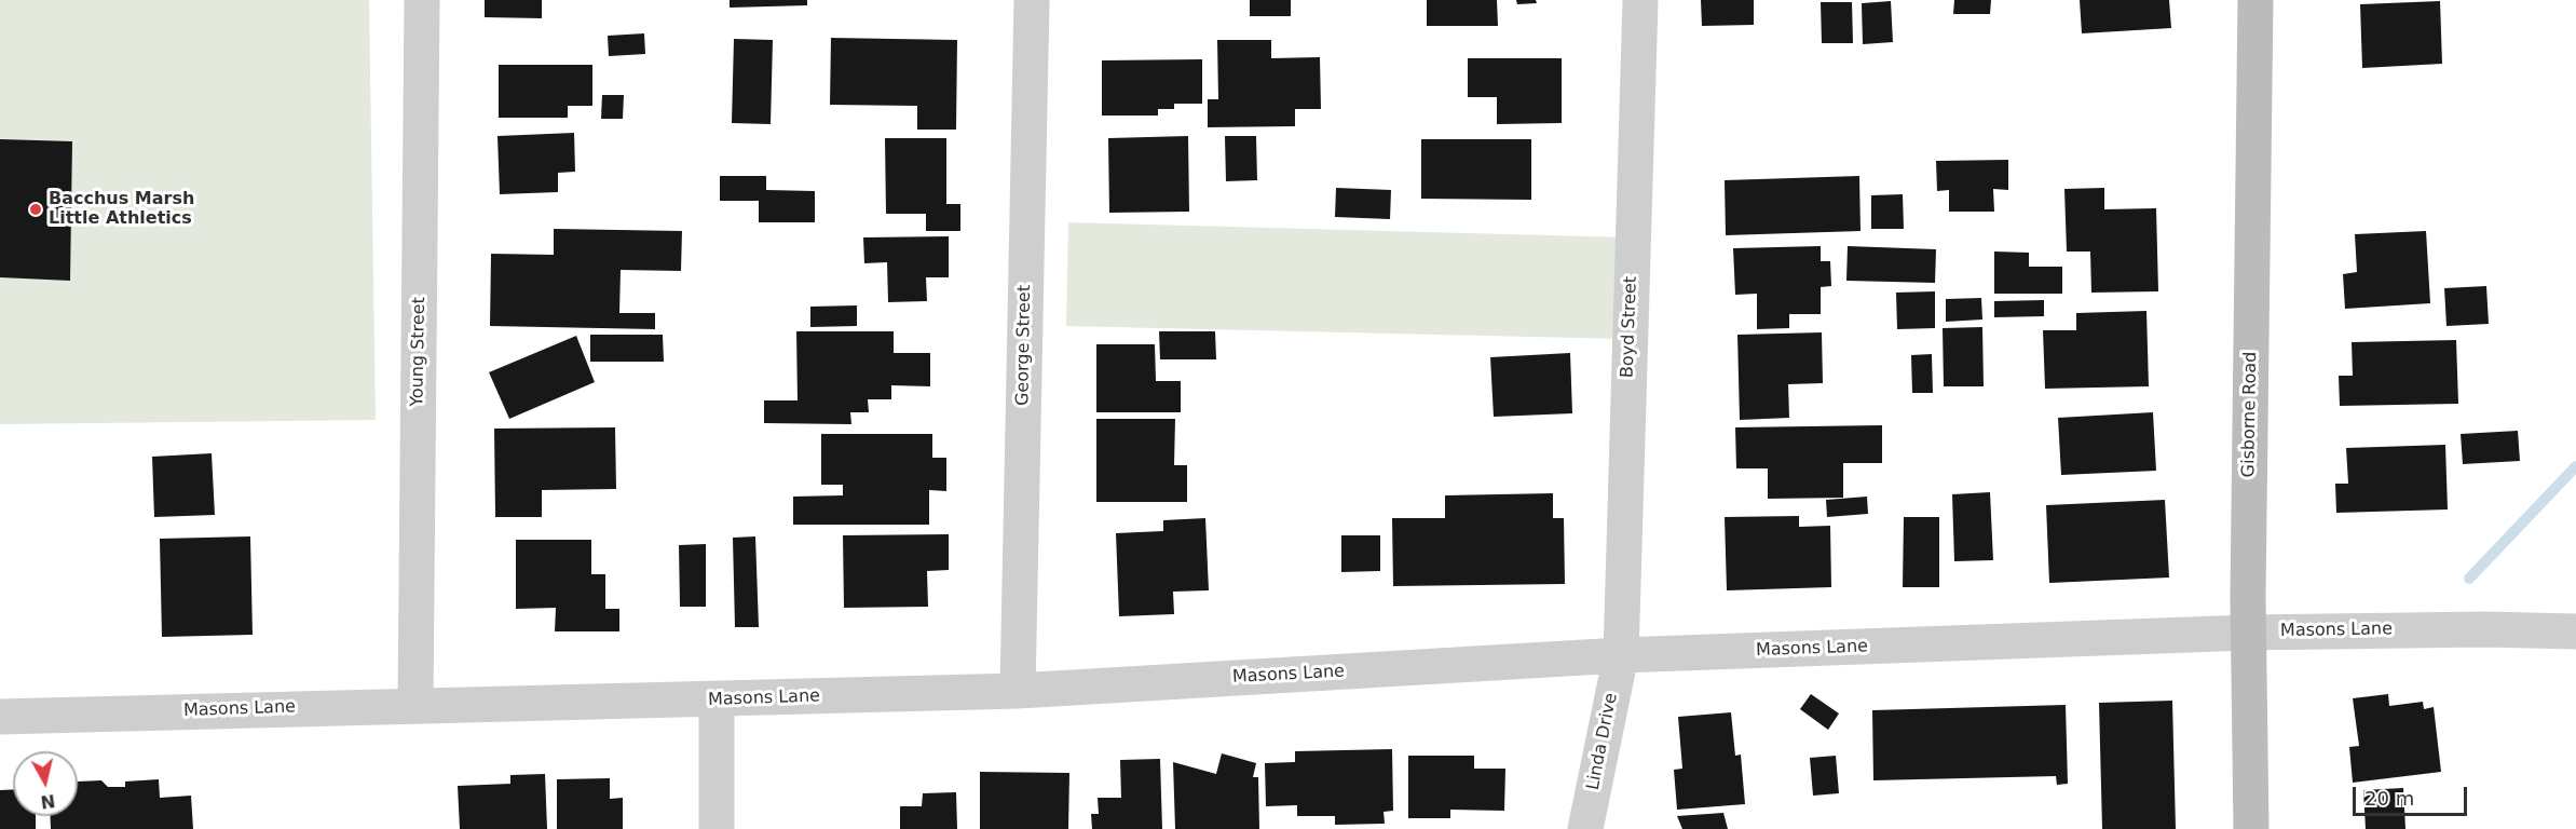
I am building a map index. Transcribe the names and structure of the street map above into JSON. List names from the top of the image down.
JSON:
{
  "streets": {
    "main road": ["Gisborne Road"],
    "street": [
      "Boyd Street",
      "George Street",
      "Young Street",
      "Masons Lane",
      "Linda Drive"
    ]
  },
  "crossings": [
    ["Boyd Street", "Masons Lane"],
    ["Boyd Street", "Linda Drive"],
    ["George Street", "Masons Lane"],
    ["Young Street", "Masons Lane"],
    ["Gisborne Road", "Masons Lane"],
    ["Masons Lane", "Linda Drive"]
  ],
  "places": ["Bacchus Marsh Little Athletics"],
  "scale_bar": "20 m",
  "north": "bottom"
}
